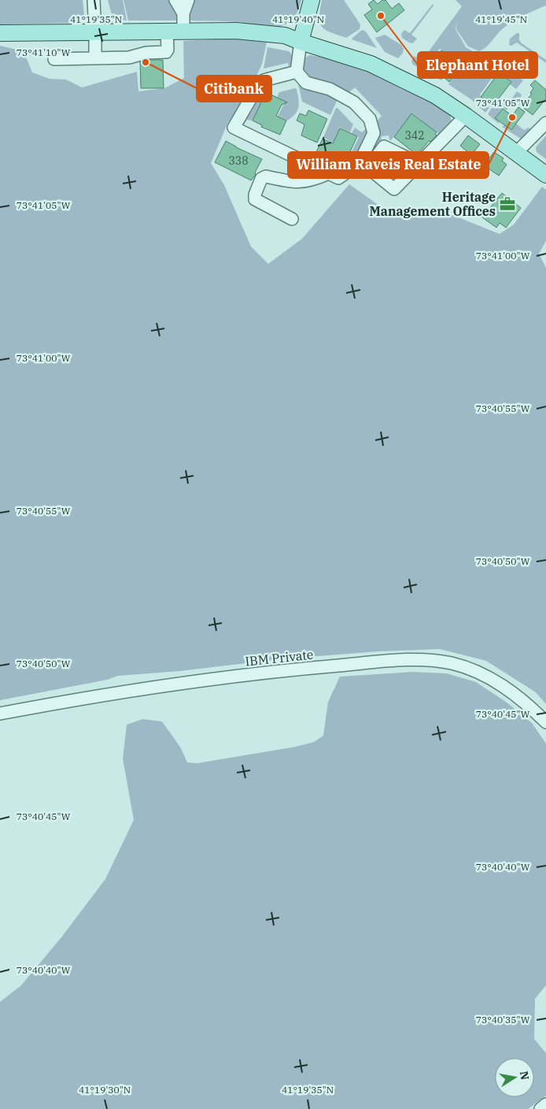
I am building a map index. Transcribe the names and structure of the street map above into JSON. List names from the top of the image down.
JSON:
{
  "streets": {
    "street": ["IBM Private"]
  },
  "places": {
    "other": ["Elephant Hotel", "Citibank", "William Raveis Real Estate"],
    "office": ["Heritage Management Offices"]
  },
  "house_numbers": ["342", "338"],
  "north": "right",
  "coordinates": [
    "41°19'35\"N",
    "41°19'40\"N",
    "41°19'45\"N",
    "73°41'10\"W",
    "73°41'05\"W",
    "73°41'00\"W",
    "73°40'55\"W",
    "73°40'50\"W",
    "73°40'45\"W",
    "73°40'40\"W",
    "73°40'35\"W",
    "41°19'30\"N"
  ]
}
